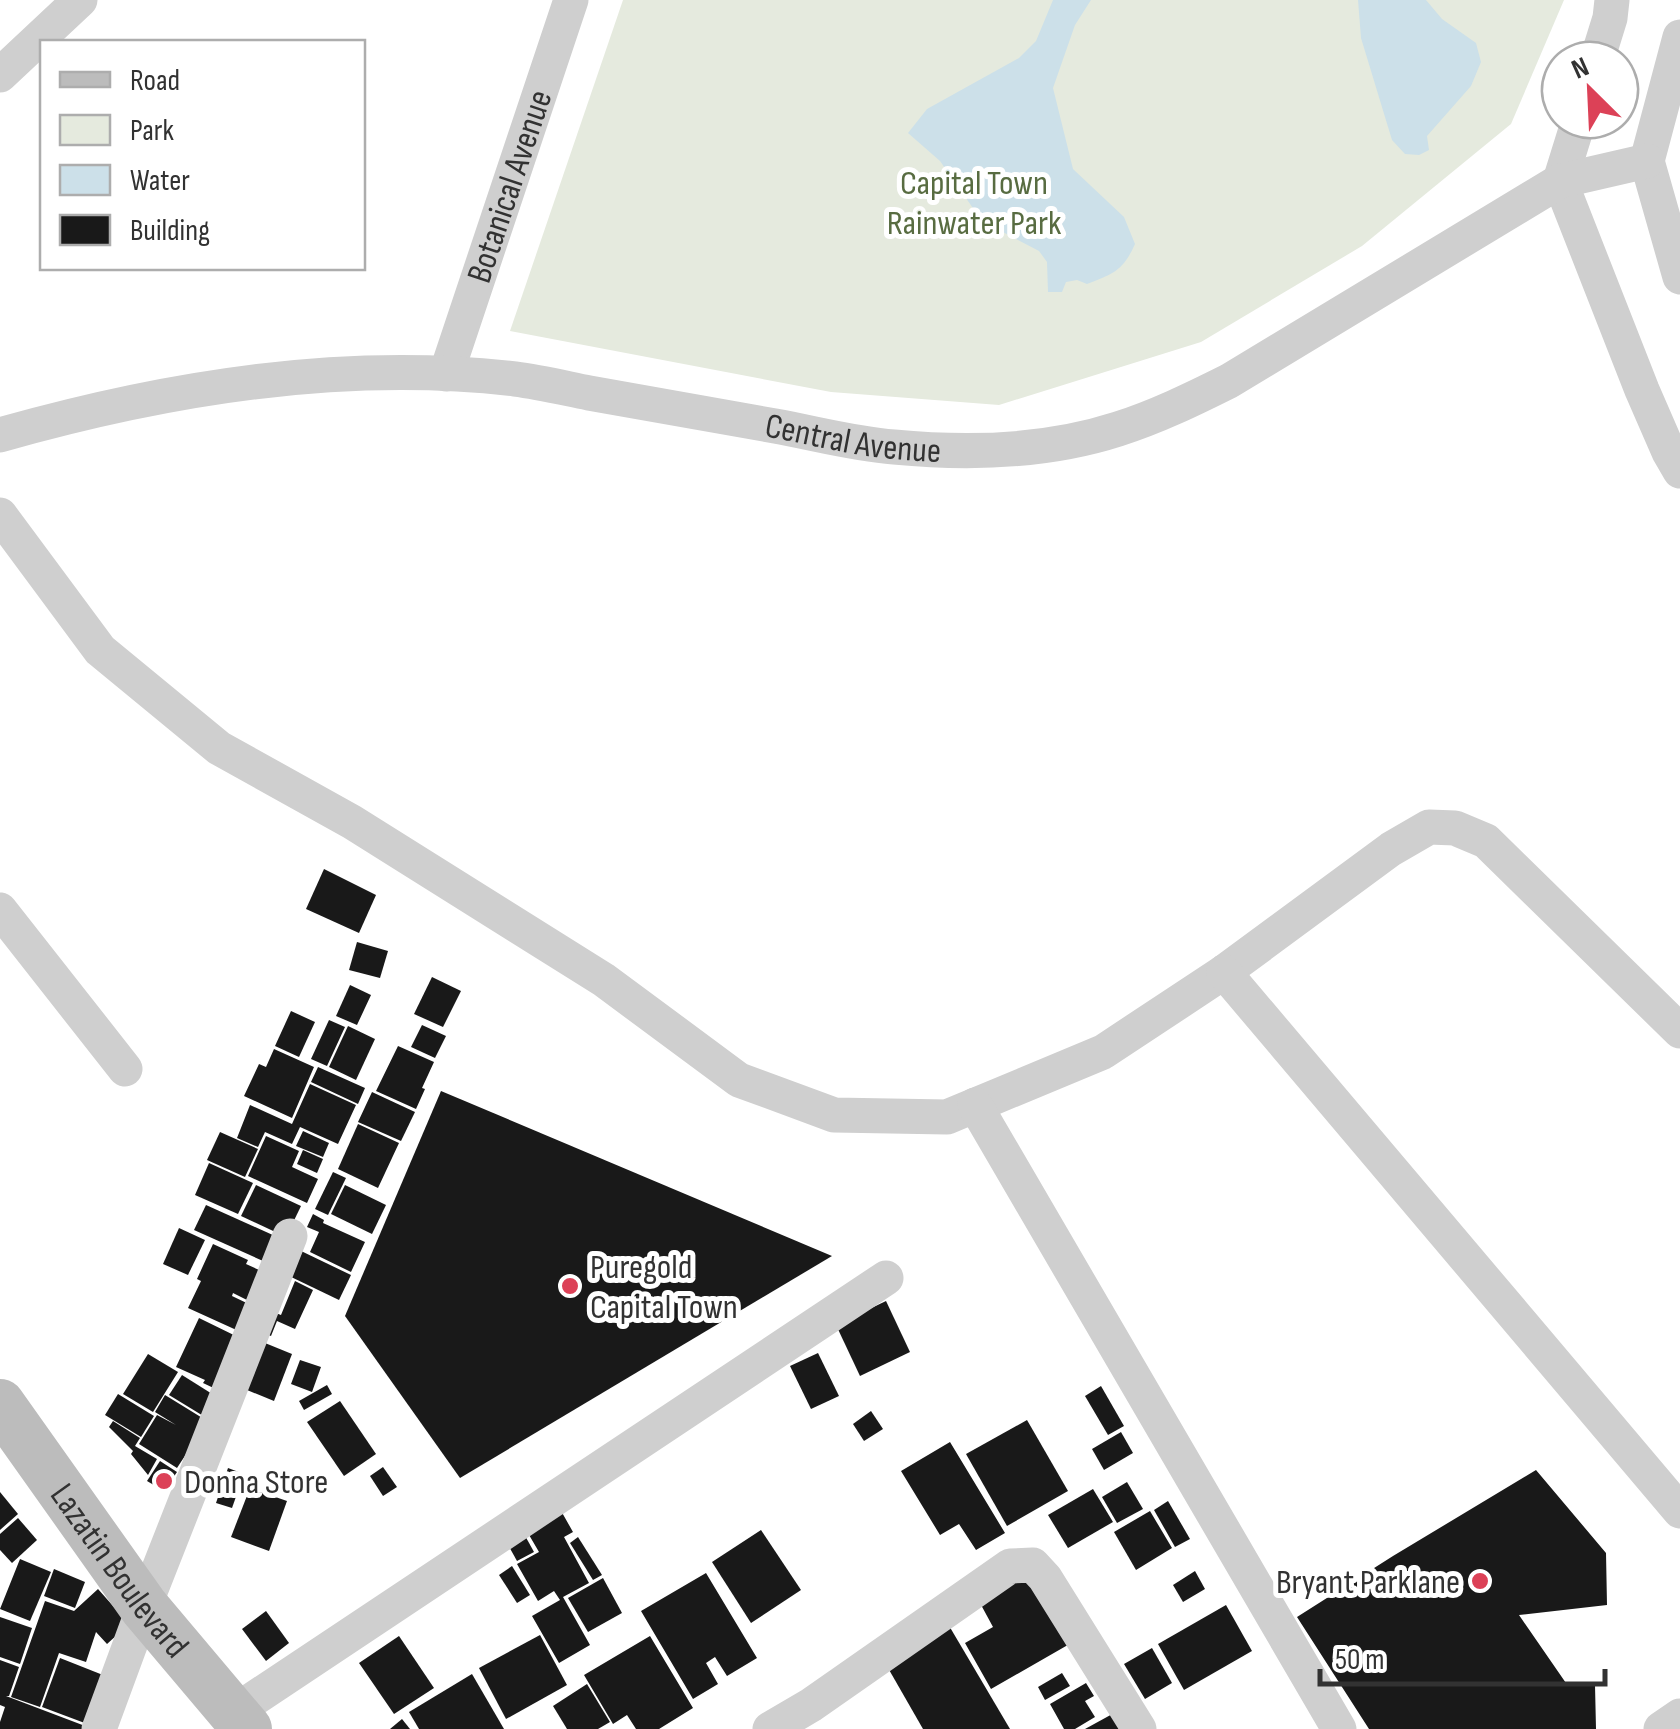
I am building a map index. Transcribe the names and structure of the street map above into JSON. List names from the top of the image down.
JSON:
{
  "streets": {
    "main road": ["Lazatin Boulevard"],
    "street": ["Botanical Avenue", "Central Avenue"]
  },
  "crossings": [
    ["Botanical Avenue", "Central Avenue"]
  ],
  "parks": ["Capital Town Rainwater Park"],
  "places": ["Puregold Capital Town", "Donna Store", "Bryant Parklane"],
  "legend": [
    "Road",
    "Park",
    "Water",
    "Building"
  ],
  "scale_bar": "50 m",
  "north": "top left"
}
